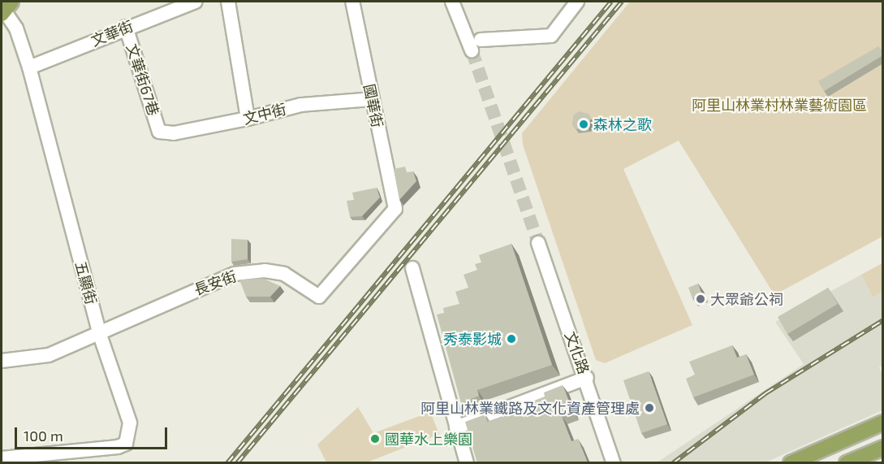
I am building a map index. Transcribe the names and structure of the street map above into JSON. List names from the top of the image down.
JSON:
{
  "streets": {
    "street": [
      "文華街",
      "文華街67巷",
      "國華街",
      "文中街",
      "五顯街",
      "長安街",
      "文化路"
    ]
  },
  "crossings": [
    ["文華街", "文華街67巷"],
    ["文華街", "五顯街"],
    ["文華街67巷", "文中街"],
    ["國華街", "文中街"],
    ["國華街", "長安街"],
    ["五顯街", "長安街"]
  ],
  "parks": ["阿里山林業村林業藝術園區"],
  "places": [
    "森林之歌",
    "大眾爺公祠",
    "秀泰影城",
    "阿里山林業鐵路及文化資產管理處",
    "國華水上樂園"
  ],
  "scale_bar": "100 m"
}
